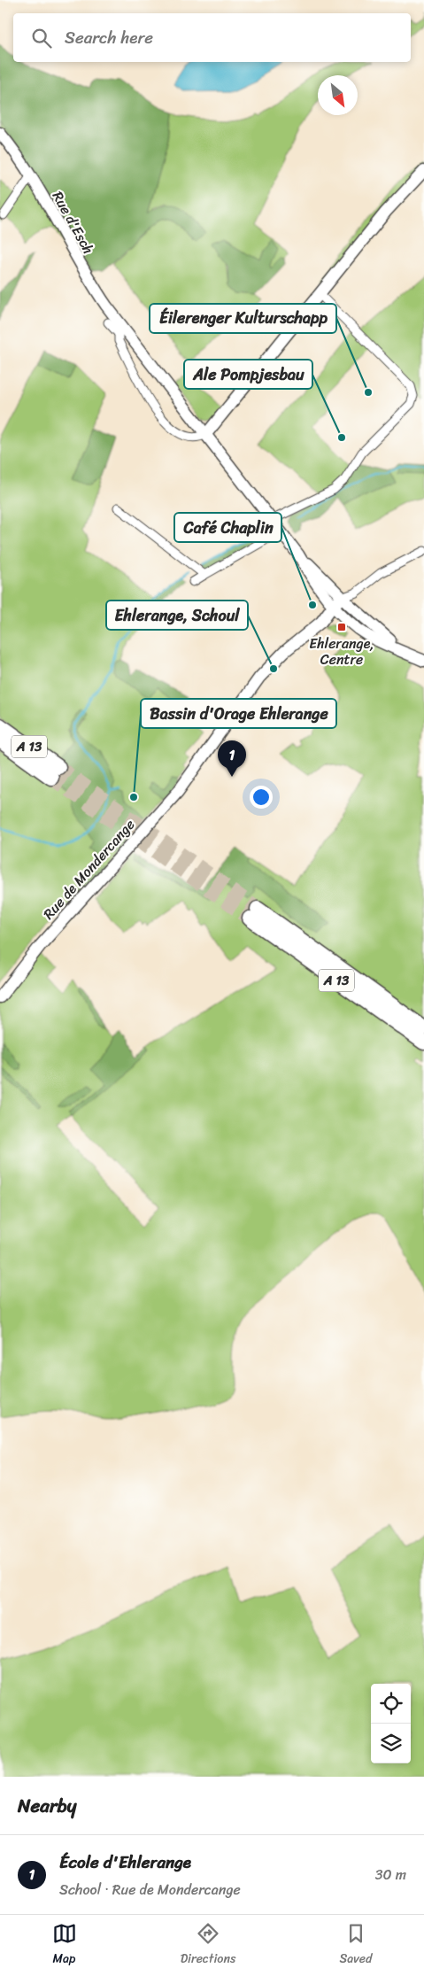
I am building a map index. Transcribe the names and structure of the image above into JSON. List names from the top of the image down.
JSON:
{
  "streets": {
    "highway": ["A 13"],
    "main road": ["Rue d'Esch", "Rue de Mondercange"]
  },
  "crossings": [
    ["Rue d'Esch", "Rue de Mondercange"]
  ],
  "places": {
    "other": [
      "Éilerenger Kulturschapp",
      "Ale Pompjesbau",
      "Café Chaplin",
      "Ehlerange, Schoul",
      "Bassin d'Orage Ehlerange"
    ],
    "transit": ["Ehlerange, Centre"]
  },
  "north": "bottom right",
  "page": {
    "search": "Search here",
    "pins": "1",
    "heading": "Nearby",
    "list": [
      {
        "mark": "1",
        "name": "École d'Ehlerange",
        "note": "School · Rue de Mondercange",
        "value": "30 m"
      }
    ],
    "nav": ["Map", "Directions", "Saved"]
  }
}
